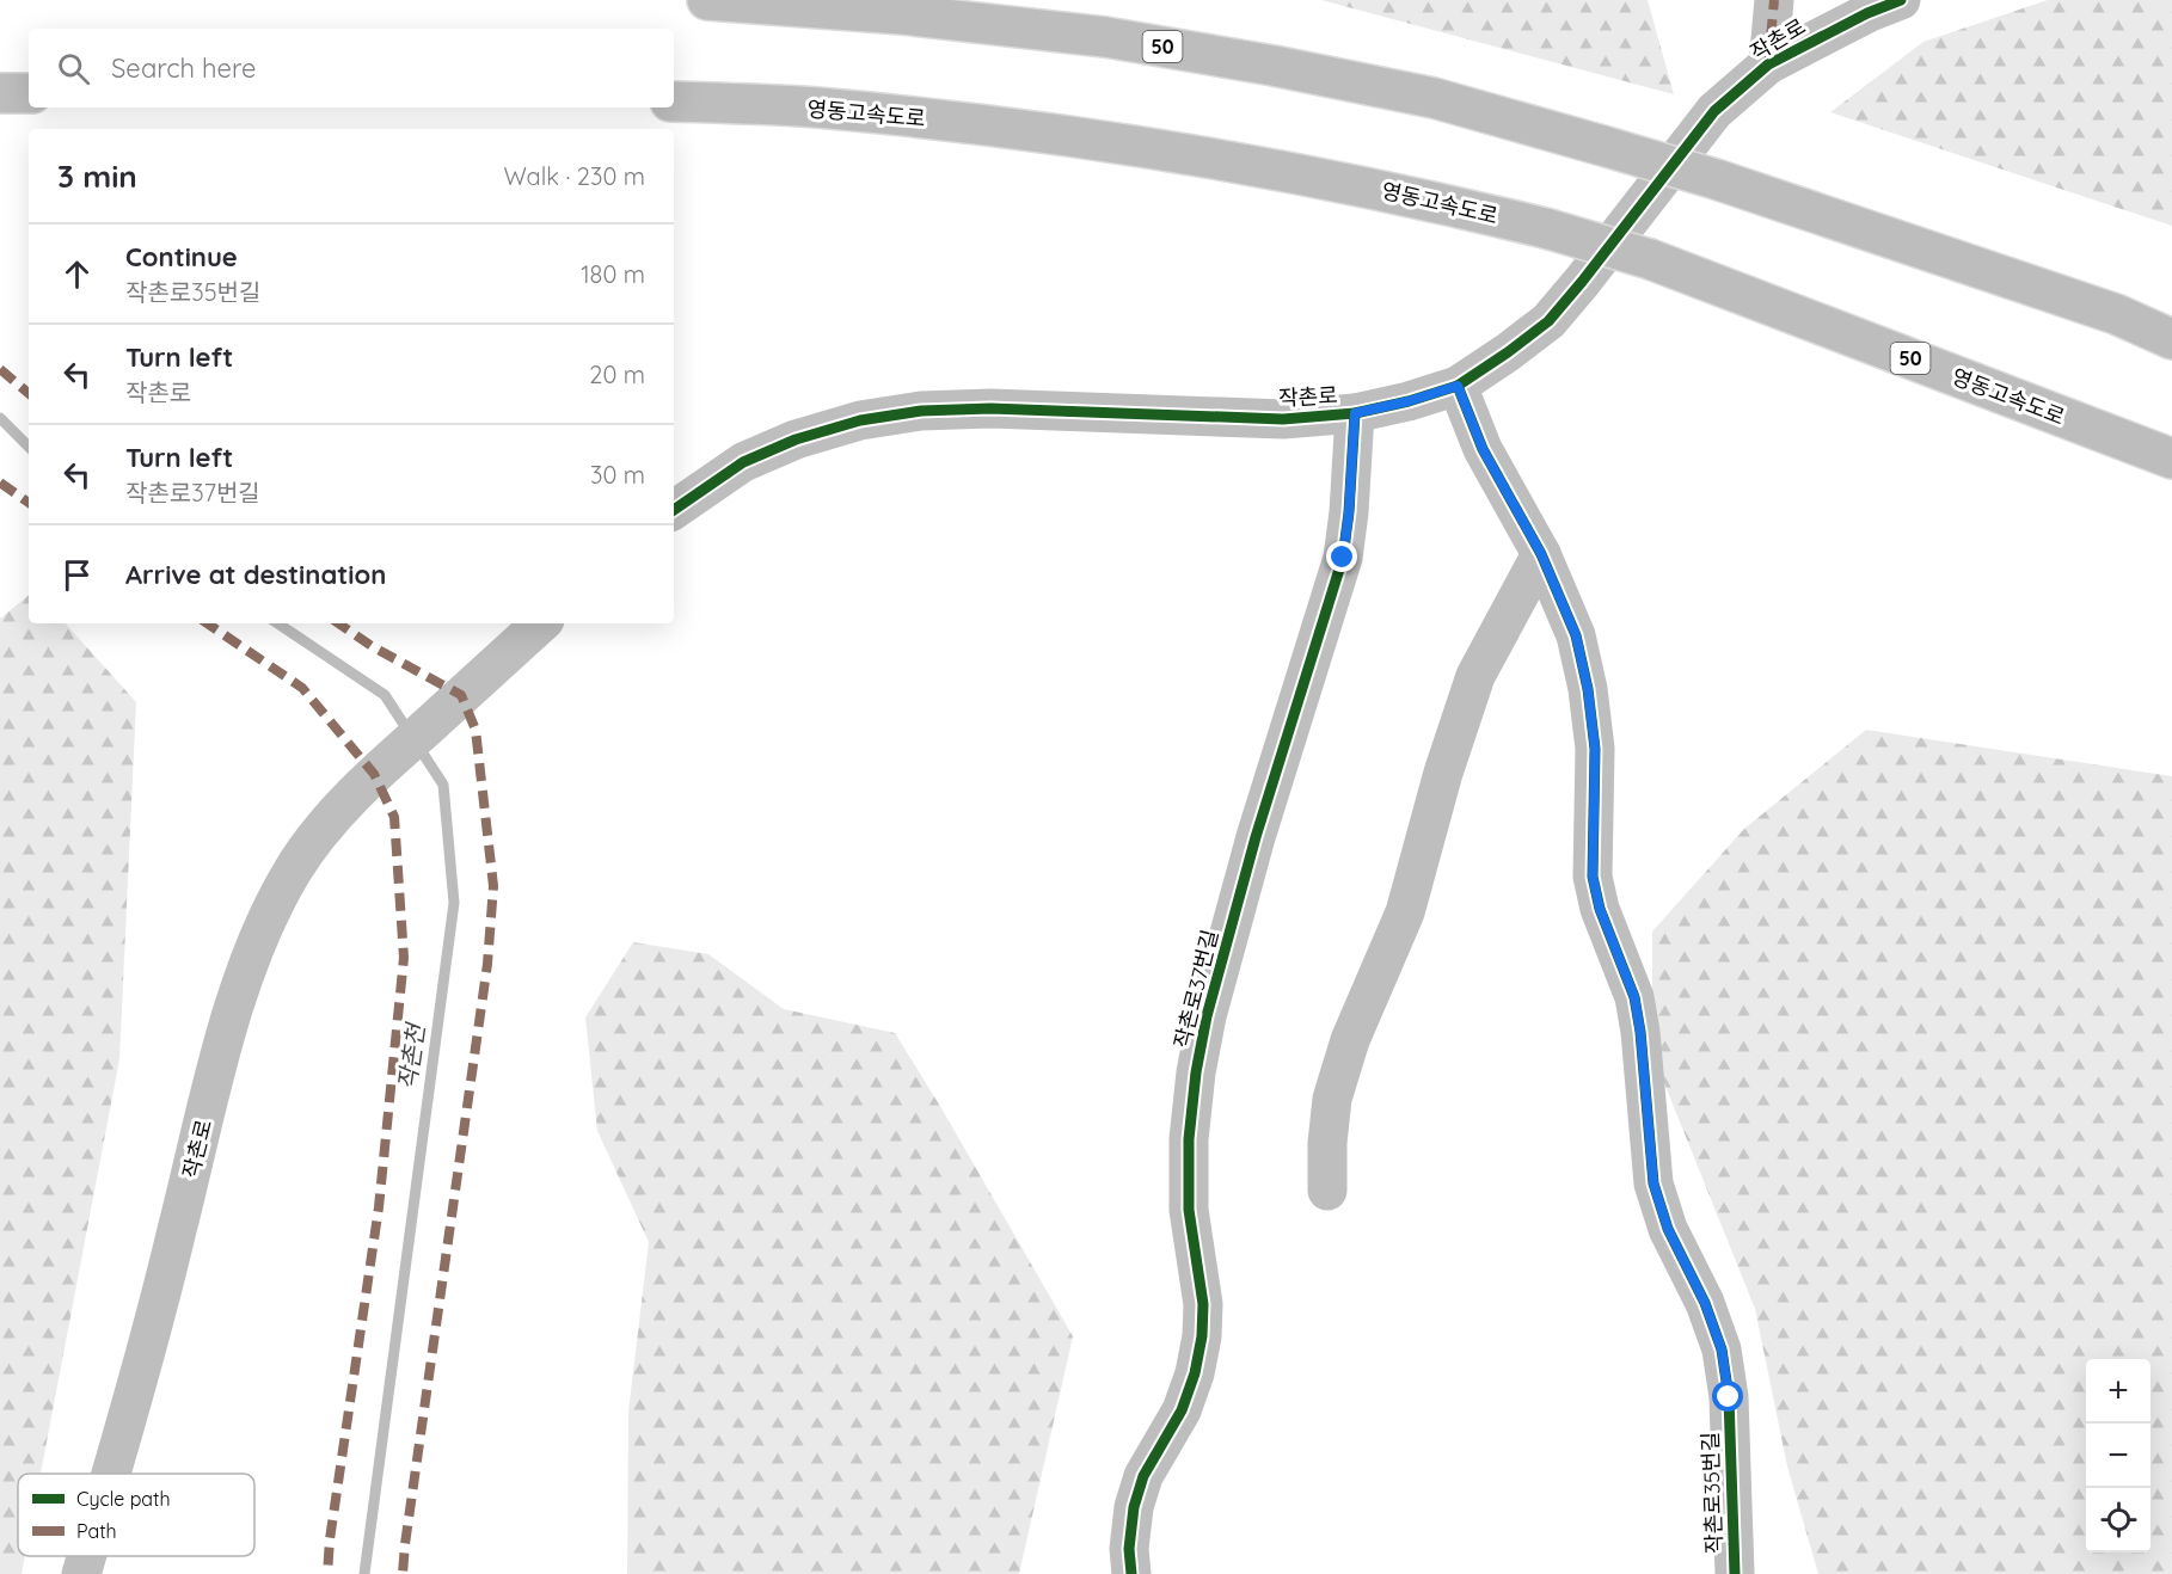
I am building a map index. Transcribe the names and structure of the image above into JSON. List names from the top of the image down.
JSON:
{
  "streets": {
    "highway": ["50", "영동고속도로"],
    "street": ["작촌로", "작촌로37번길", "작촌로35번길"]
  },
  "crossings": [
    ["작촌로", "작촌로37번길"],
    ["작촌로", "작촌로35번길"]
  ],
  "water": ["작촌천"],
  "legend": ["Cycle path", "Path"],
  "page": {
    "search": "Search here",
    "heading": ["3 min", "Walk · 230 m"],
    "list": [
      ["Continue", "작촌로35번길", "180 m"],
      ["Turn left", "작촌로", "20 m"],
      ["Turn left", "작촌로37번길", "30 m"],
      "Arrive at destination"
    ],
    "map_buttons": ["+", "−"]
  }
}
